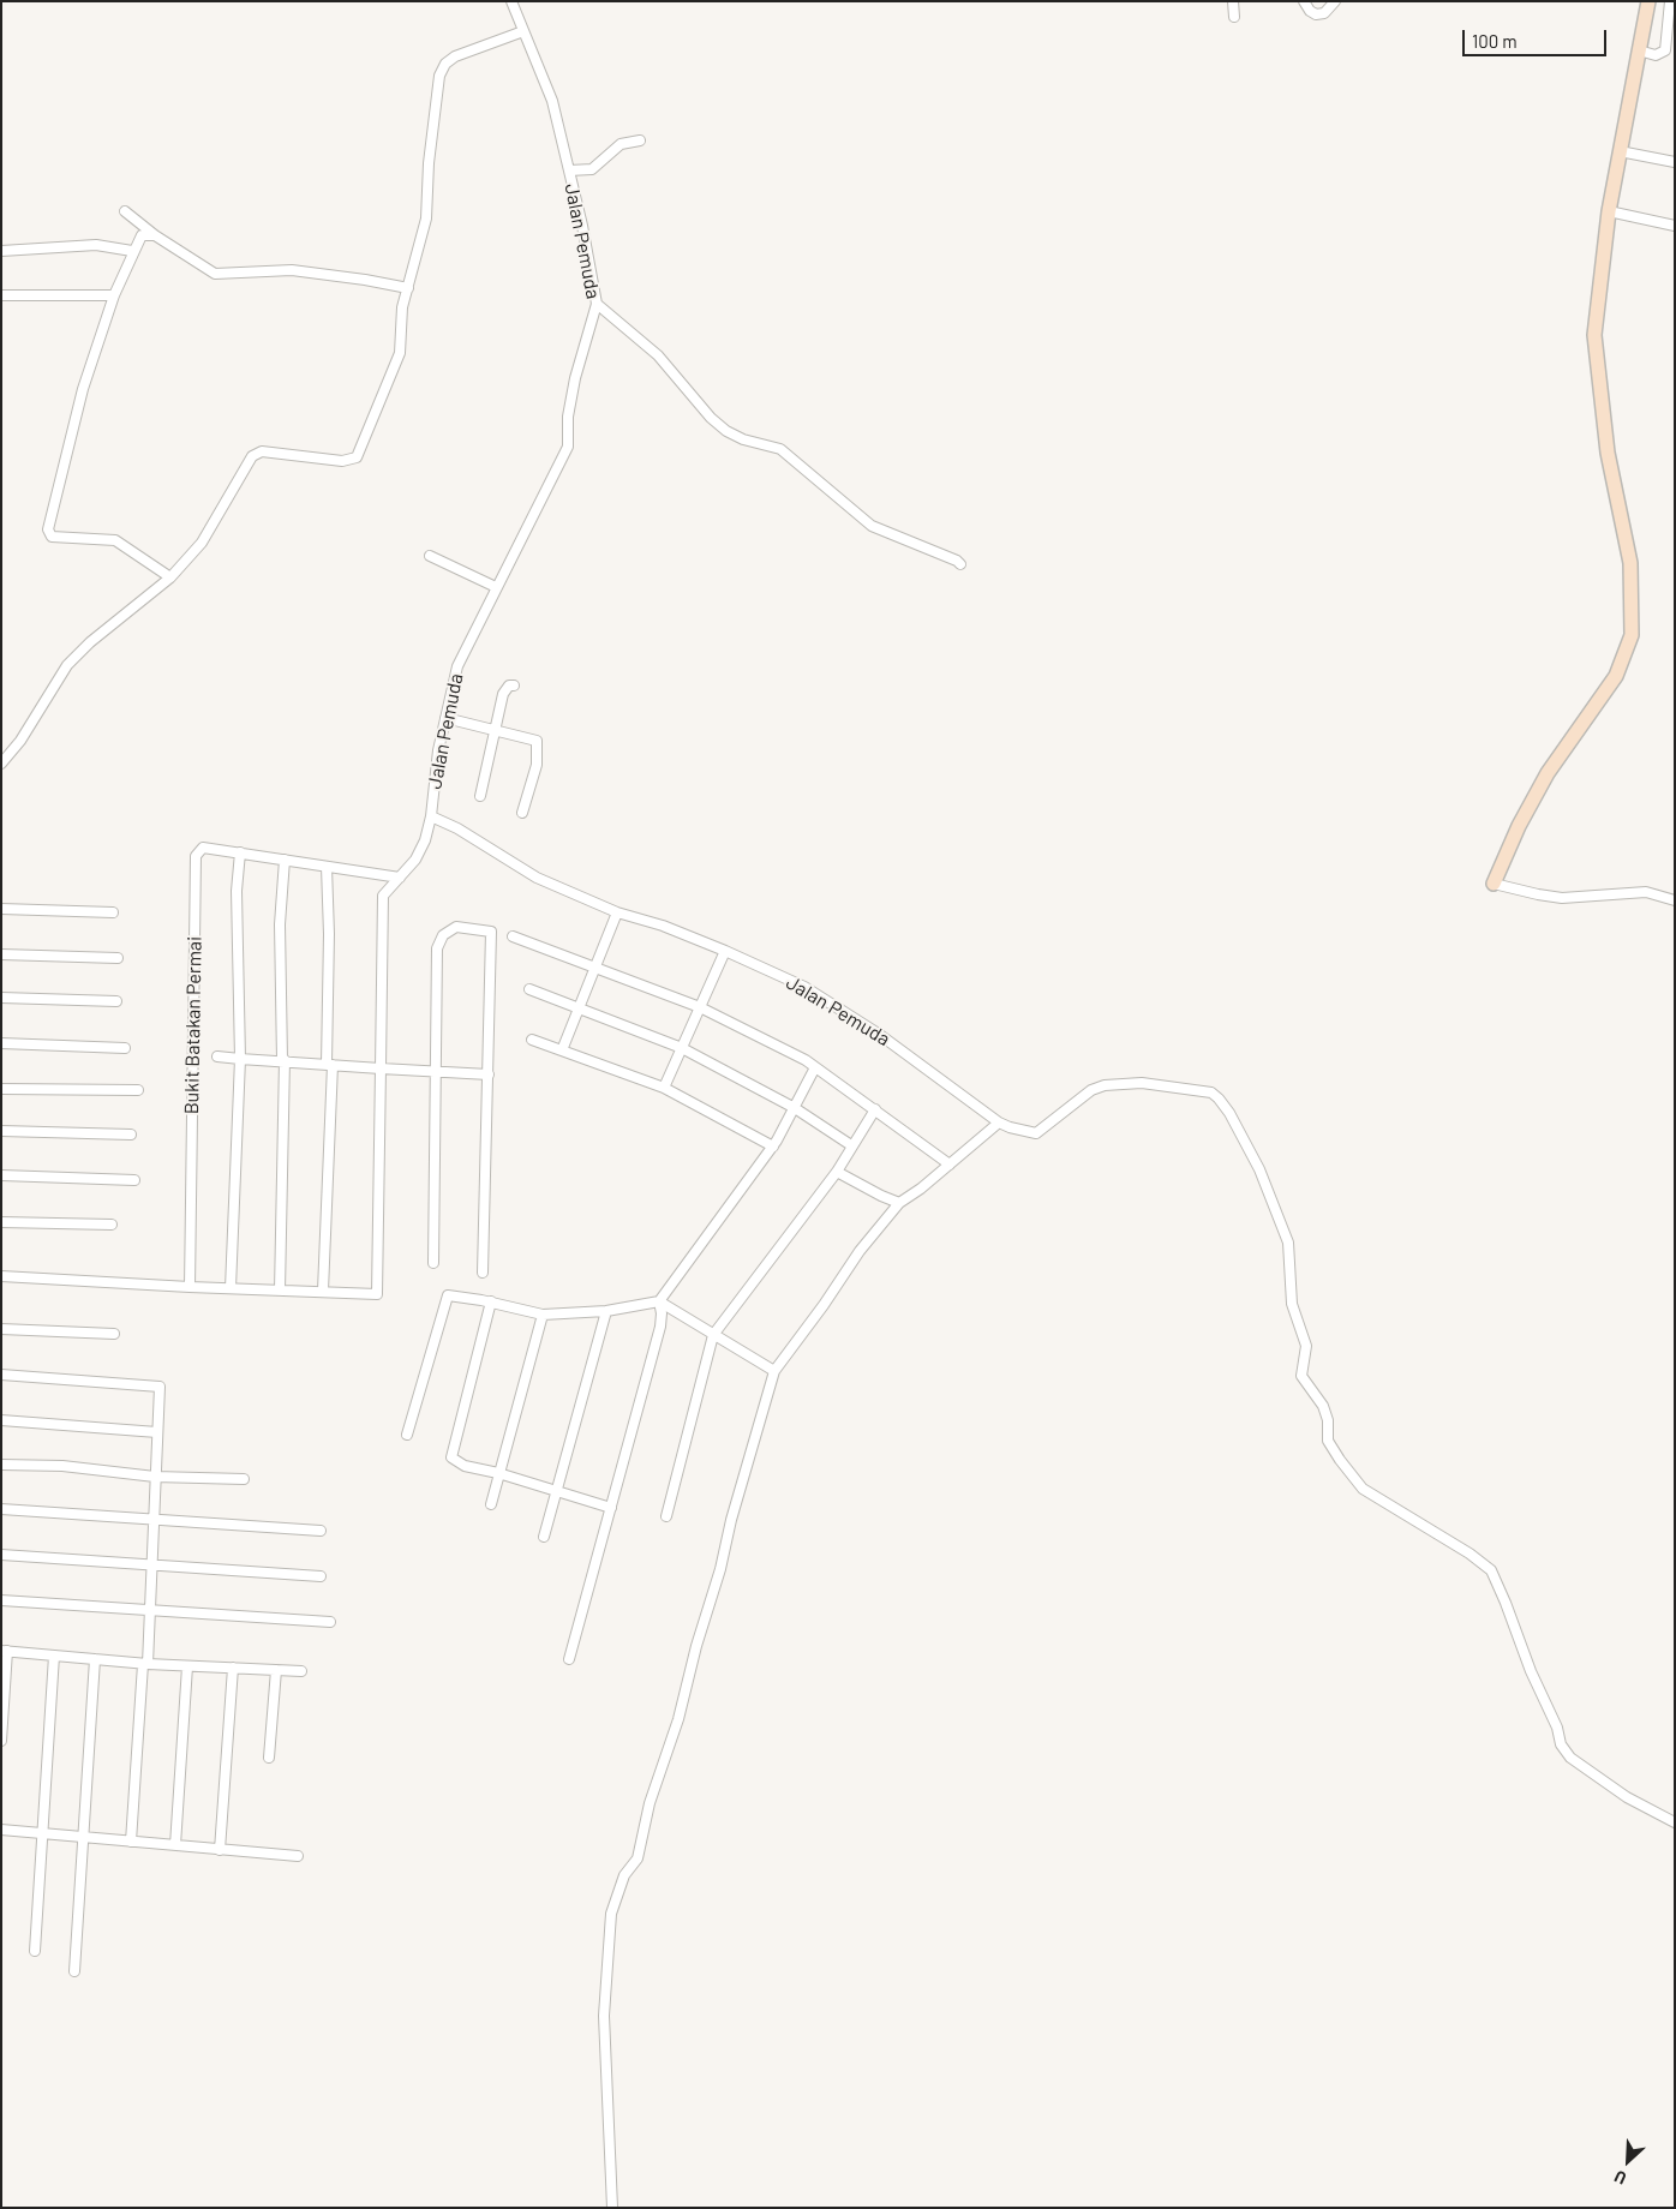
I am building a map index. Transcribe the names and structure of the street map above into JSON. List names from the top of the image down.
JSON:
{
  "streets": {
    "street": ["Jalan Pemuda", "Bukit Batakan Permai"]
  },
  "scale_bar": "100 m",
  "north": "bottom left"
}
